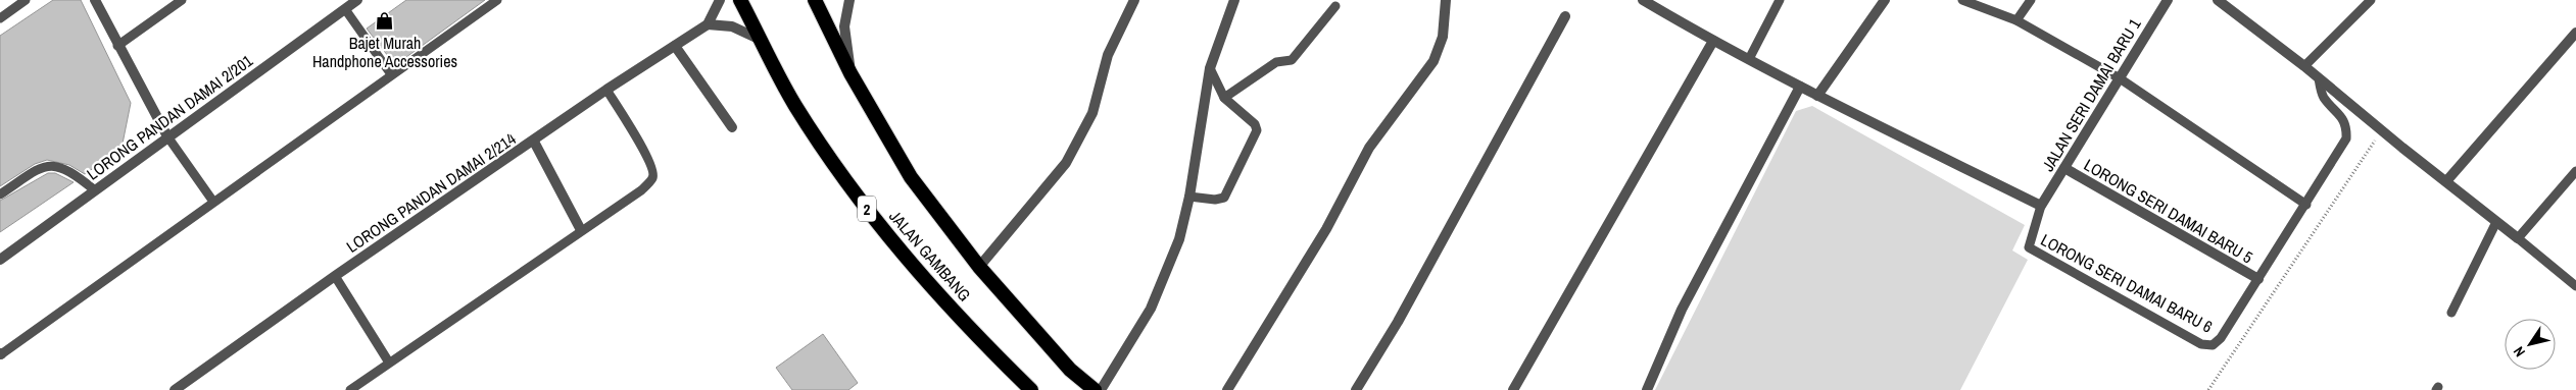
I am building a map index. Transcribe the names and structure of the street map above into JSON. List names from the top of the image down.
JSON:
{
  "streets": {
    "highway": ["2", "JALAN GAMBANG"],
    "street": [
      "JALAN SERI DAMAI BARU 1",
      "LORONG PANDAN DAMAI 2/201",
      "LORONG PANDAN DAMAI 2/214",
      "LORONG SERI DAMAI BARU 5"
    ],
    "lane": ["LORONG SERI DAMAI BARU 6"]
  },
  "crossings": [
    ["JALAN SERI DAMAI BARU 1", "LORONG SERI DAMAI BARU 5"],
    ["JALAN SERI DAMAI BARU 1", "LORONG SERI DAMAI BARU 6"],
    ["LORONG SERI DAMAI BARU 5", "LORONG SERI DAMAI BARU 6"]
  ],
  "places": {
    "shop": ["Bajet Murah Handphone Accessories"]
  },
  "north": "bottom left"
}
